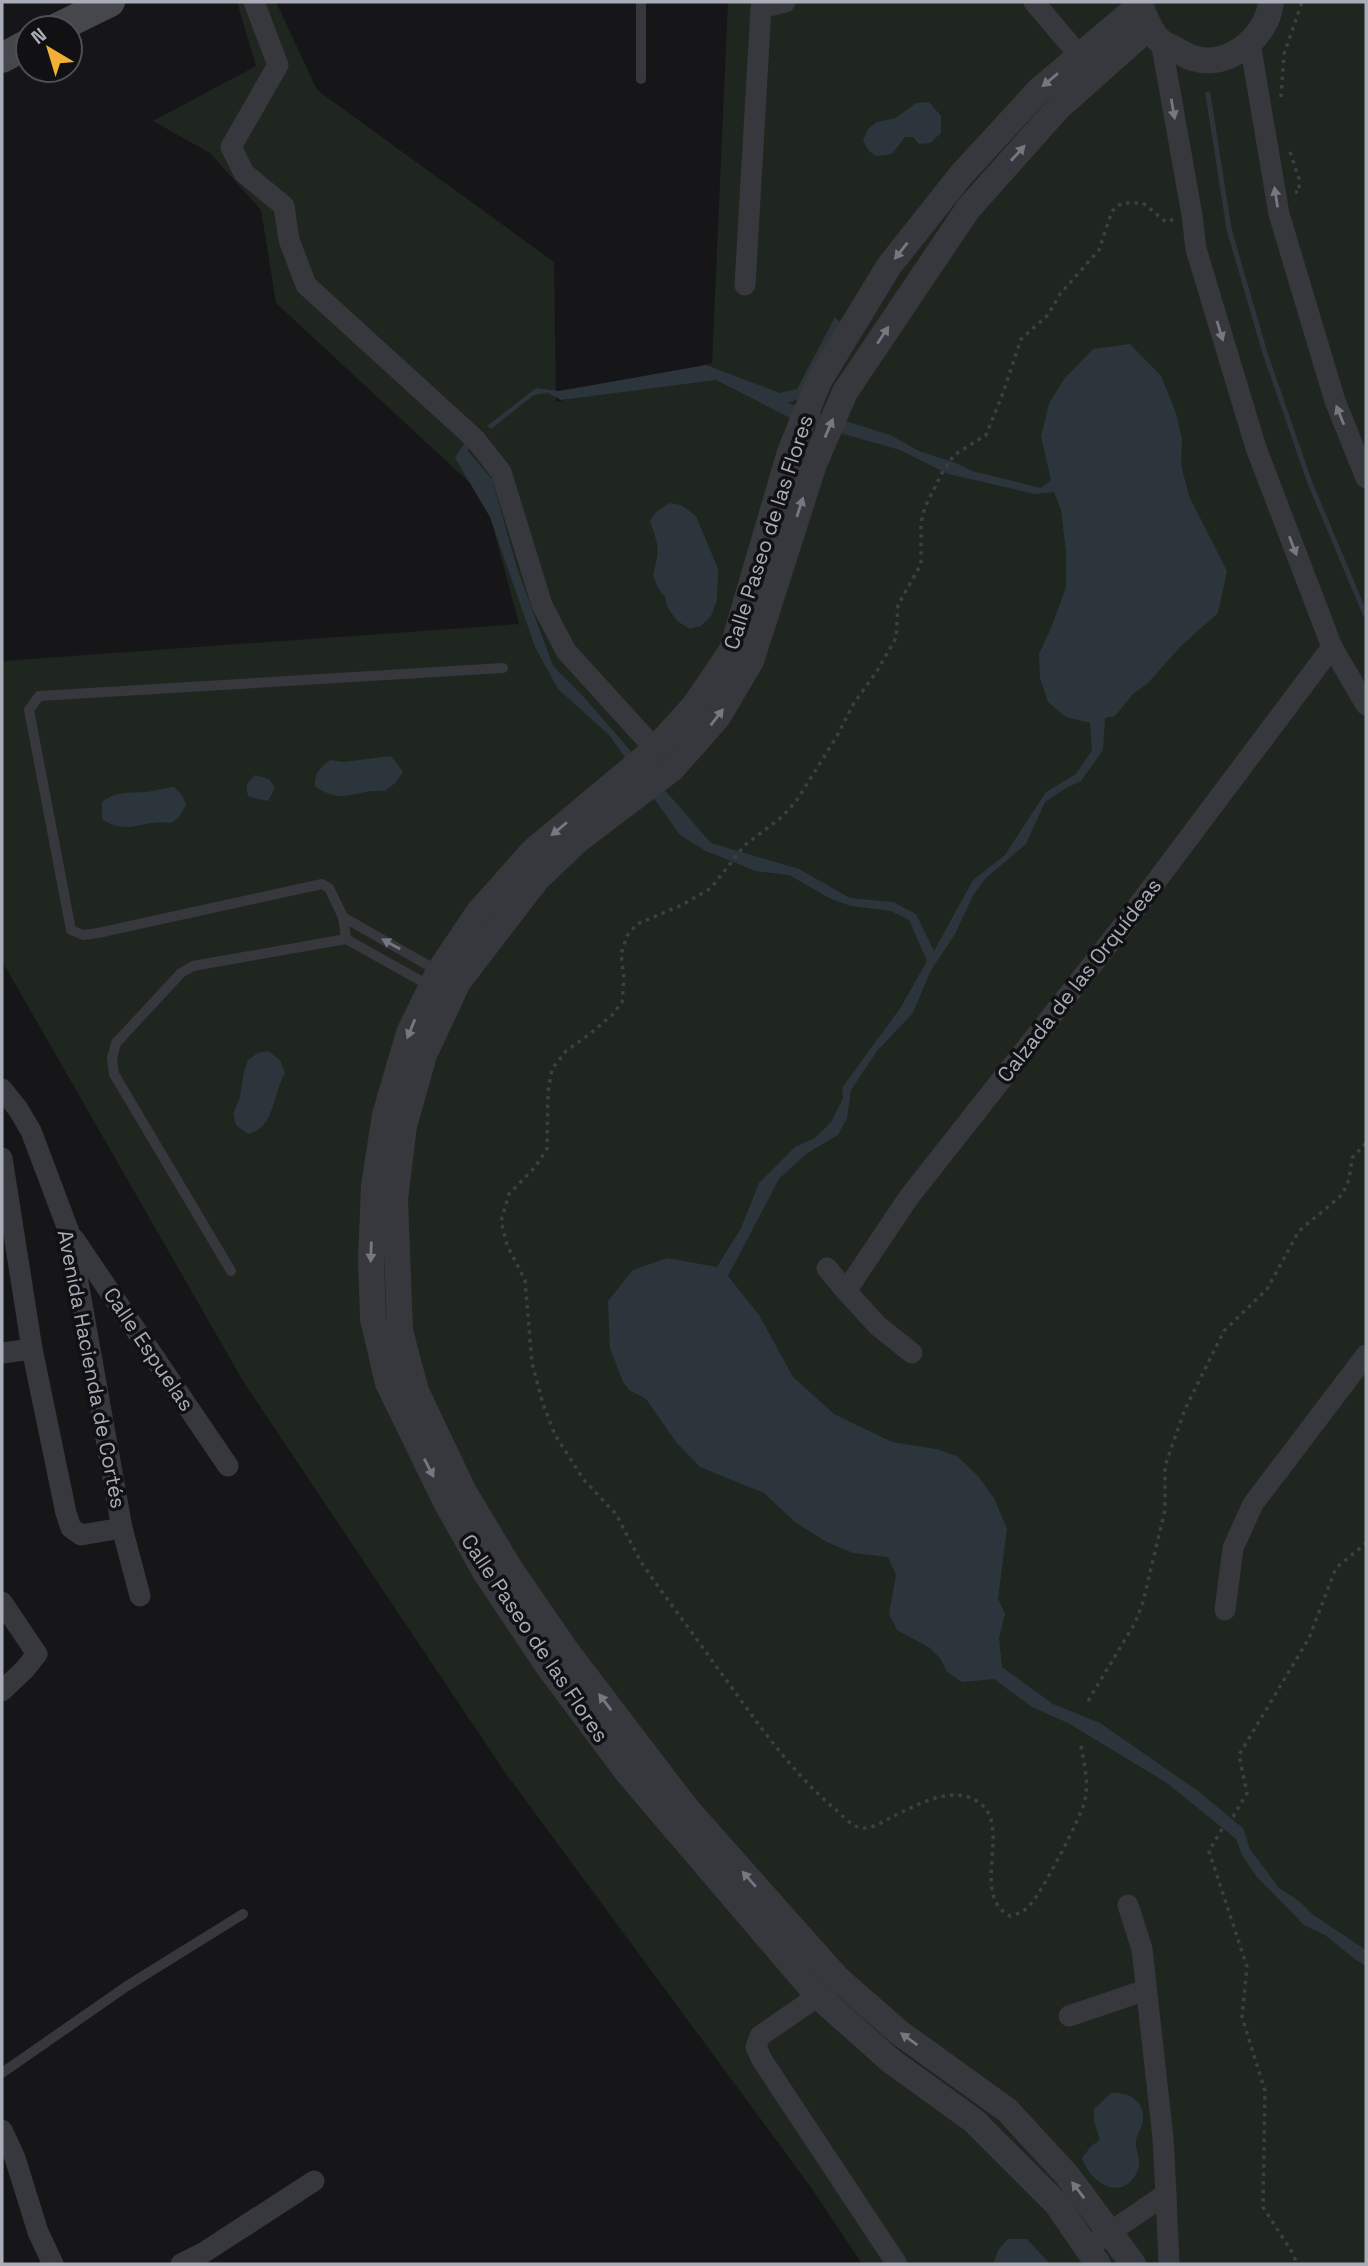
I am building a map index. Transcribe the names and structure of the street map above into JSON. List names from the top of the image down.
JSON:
{
  "streets": {
    "street": [
      "Calle Paseo de las Flores",
      "Calzada de las Orquídeas",
      "Calle Espuelas",
      "Avenida Hacienda de Cortés"
    ]
  },
  "crossings": [
    ["Calle Espuelas", "Avenida Hacienda de Cortés"]
  ],
  "north": "top left"
}
